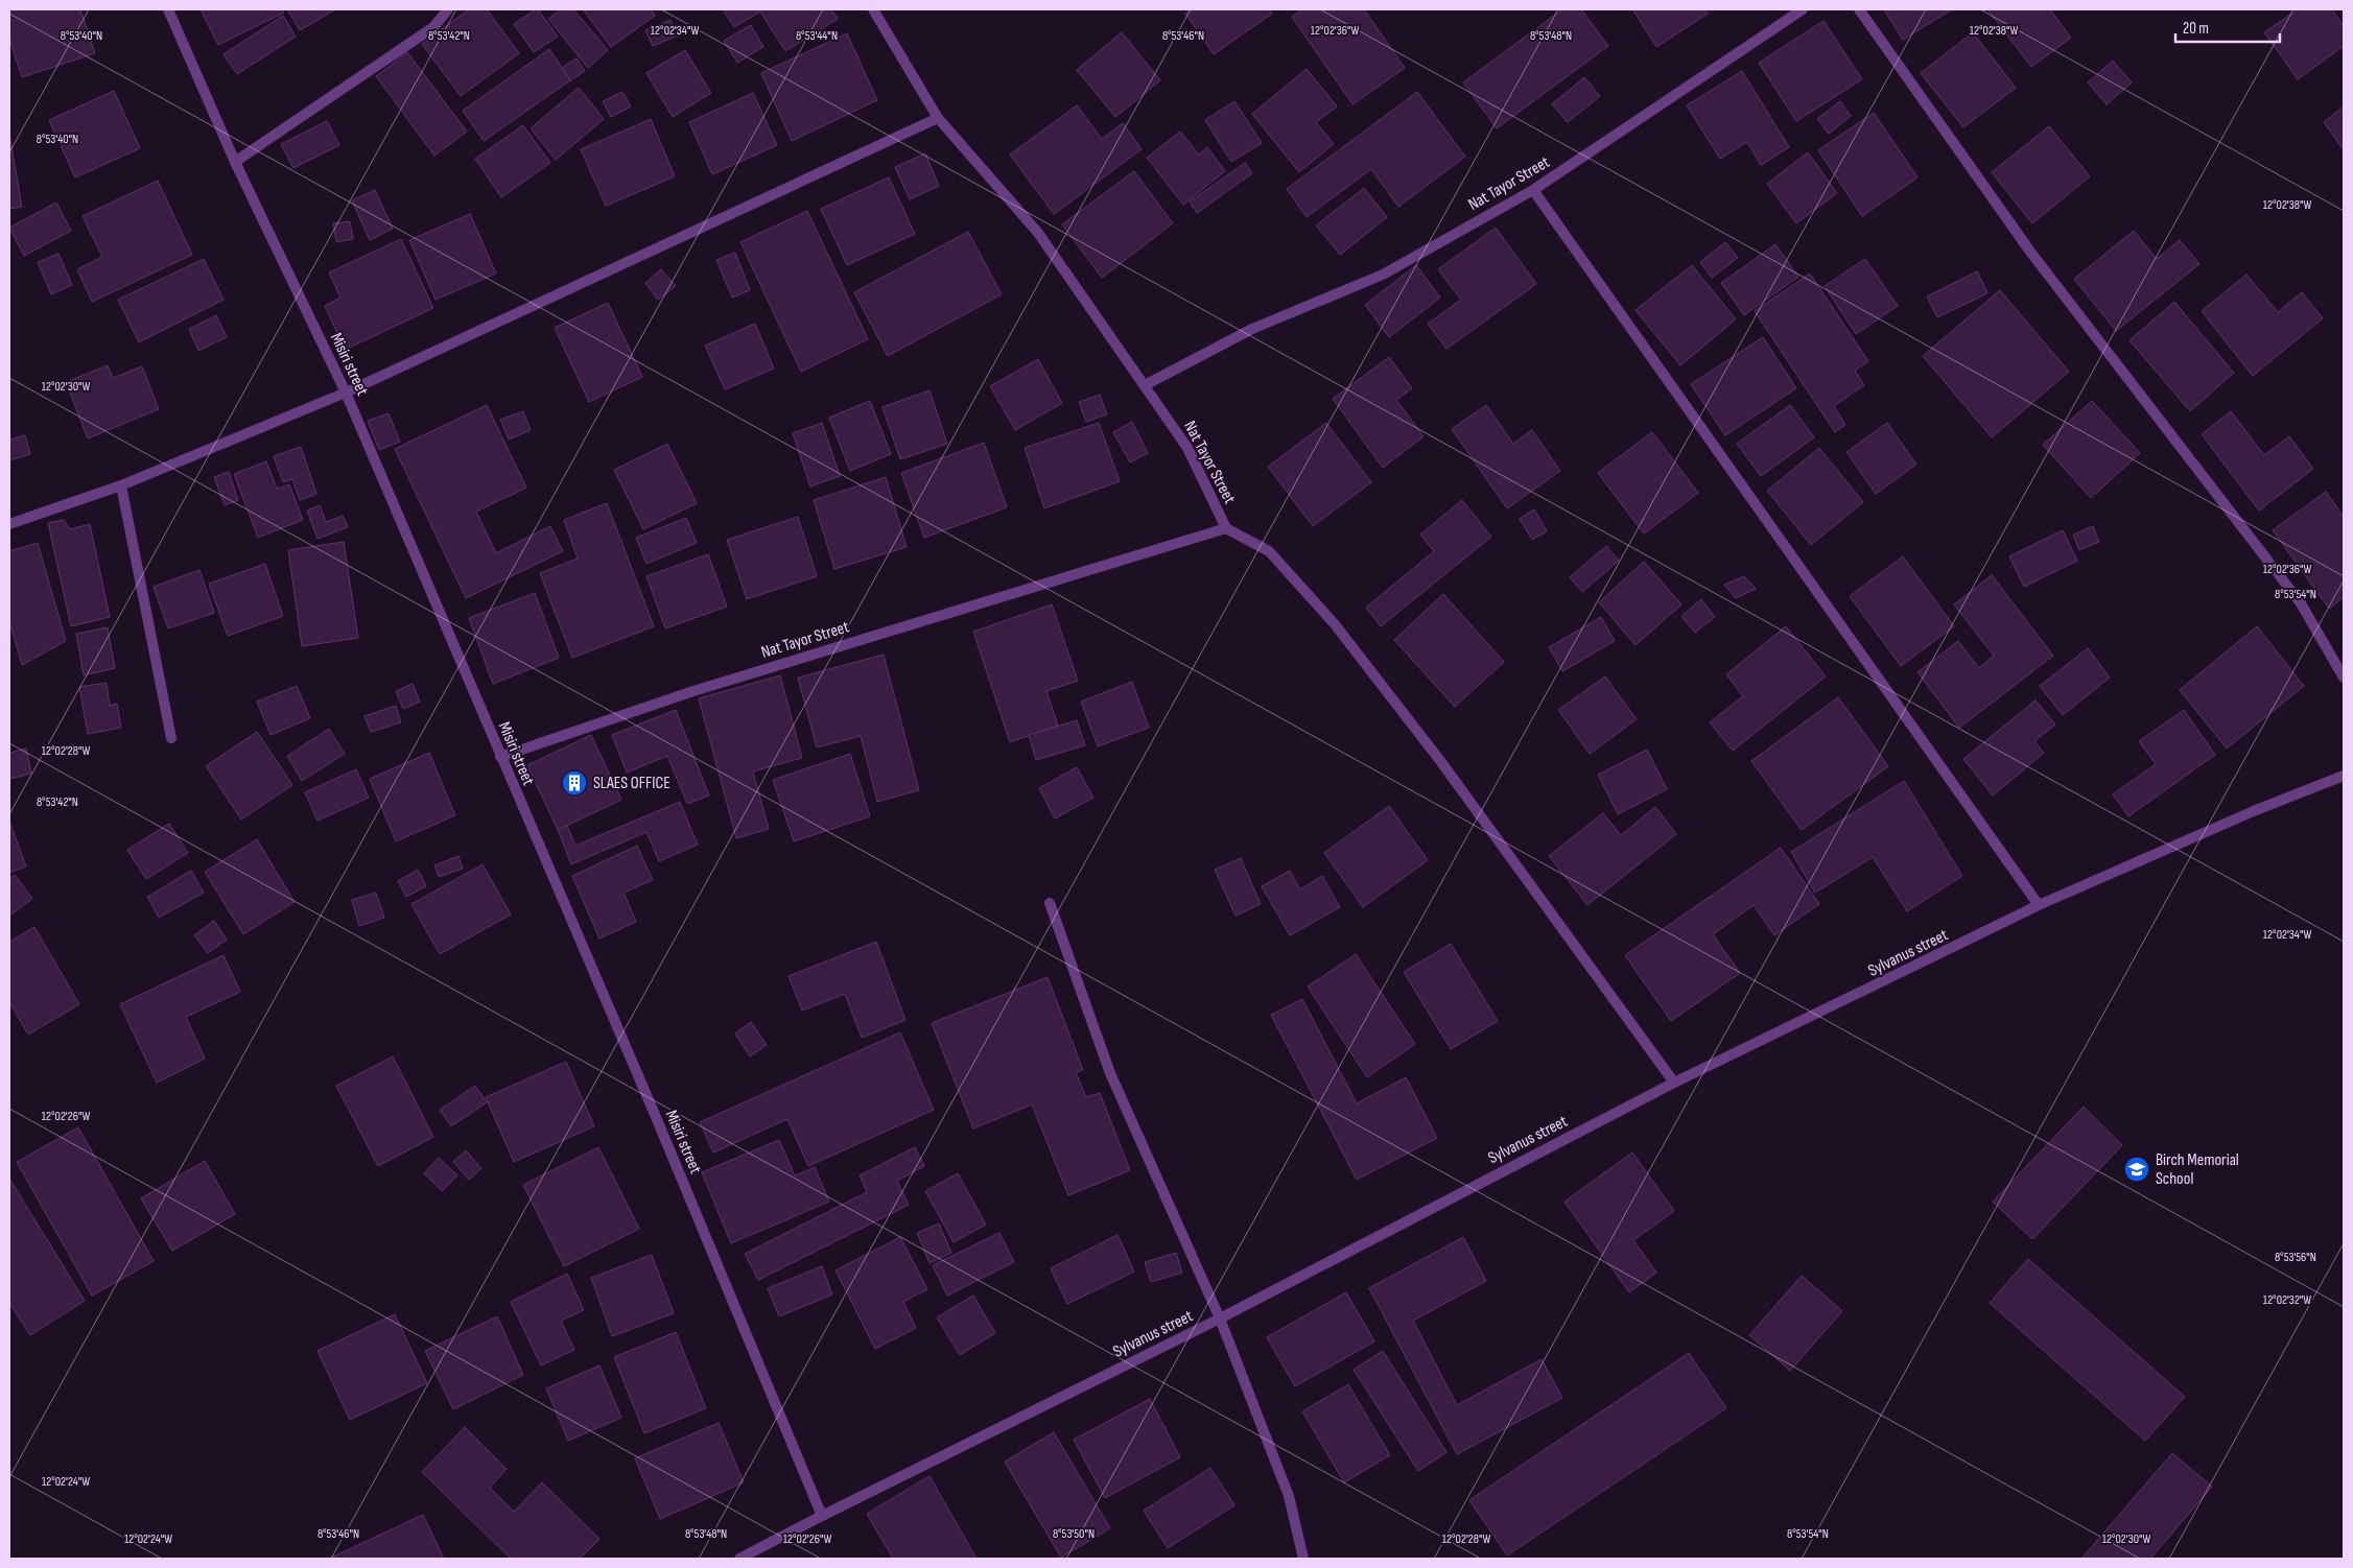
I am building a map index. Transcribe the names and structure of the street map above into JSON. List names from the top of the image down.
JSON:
{
  "streets": {
    "street": ["Nat Tayor Street", "Misiri street", "Sylvanus street"]
  },
  "crossings": [
    ["Nat Tayor Street", "Misiri street"],
    ["Misiri street", "Sylvanus street"]
  ],
  "places": {
    "building": ["SLAES OFFICE"],
    "school or university": ["Birch Memorial School"]
  },
  "scale_bar": "20 m",
  "coordinates": [
    "12°02'34\"W",
    "12°02'36\"W",
    "12°02'38\"W",
    "8°53'40\"N",
    "8°53'42\"N",
    "8°53'44\"N",
    "8°53'46\"N",
    "8°53'48\"N",
    "12°02'30\"W",
    "8°53'54\"N",
    "12°02'28\"W",
    "12°02'26\"W",
    "8°53'56\"N",
    "12°02'32\"W",
    "12°02'24\"W",
    "8°53'50\"N"
  ]
}
